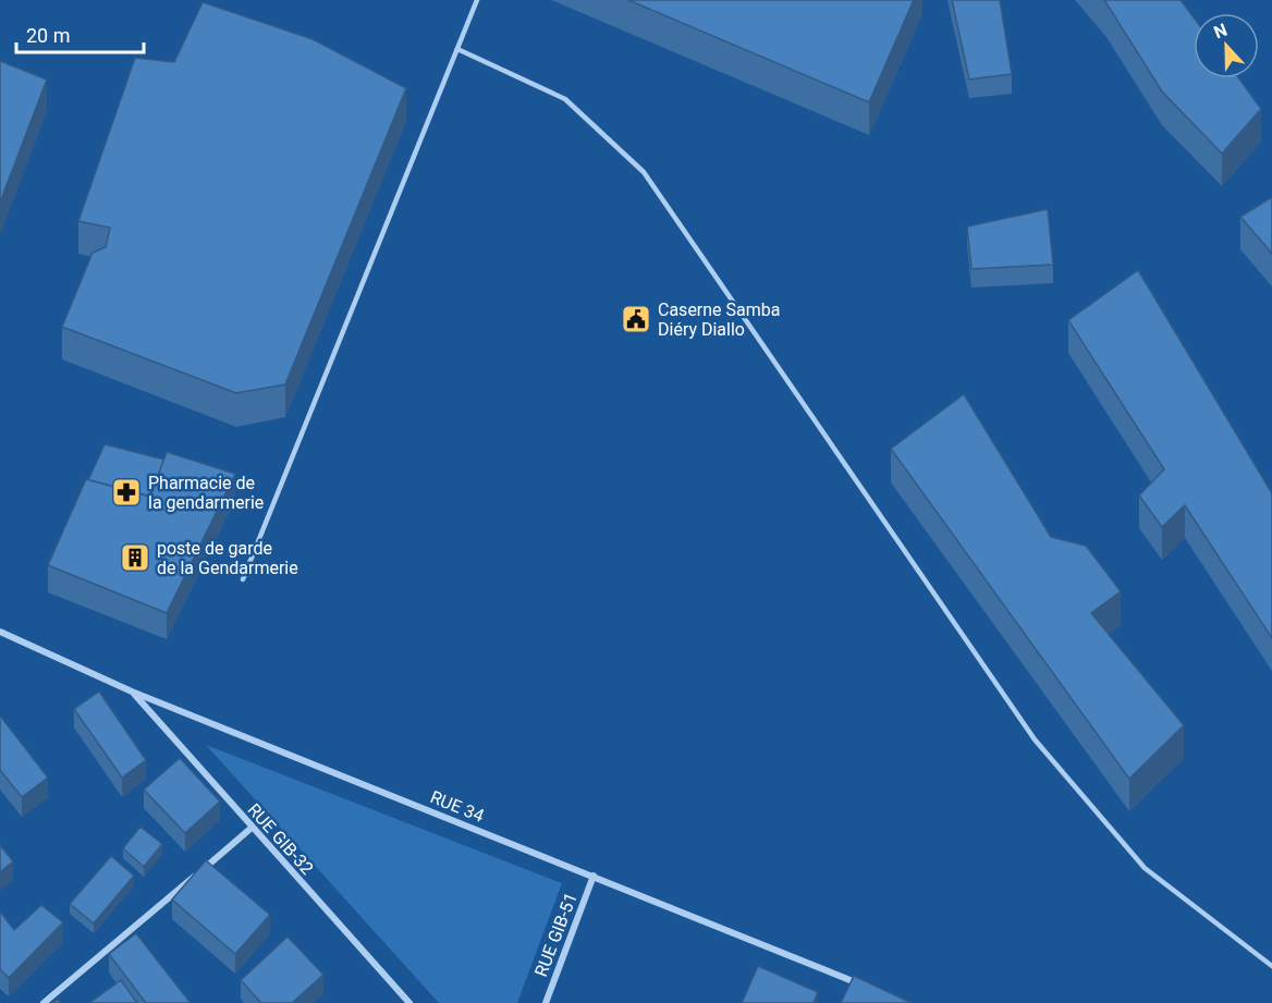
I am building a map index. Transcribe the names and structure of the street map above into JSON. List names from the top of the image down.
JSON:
{
  "streets": {
    "street": ["RUE 34", "RUE GIB-32", "RUE GIB-51"]
  },
  "crossings": [
    ["RUE 34", "RUE GIB-32"],
    ["RUE 34", "RUE GIB-51"]
  ],
  "places": {
    "public building": ["Caserne Samba Diéry Diallo"],
    "pharmacy": ["Pharmacie de la gendarmerie"],
    "building": ["poste de garde de la Gendarmerie"]
  },
  "scale_bar": "20 m",
  "north": "top"
}
